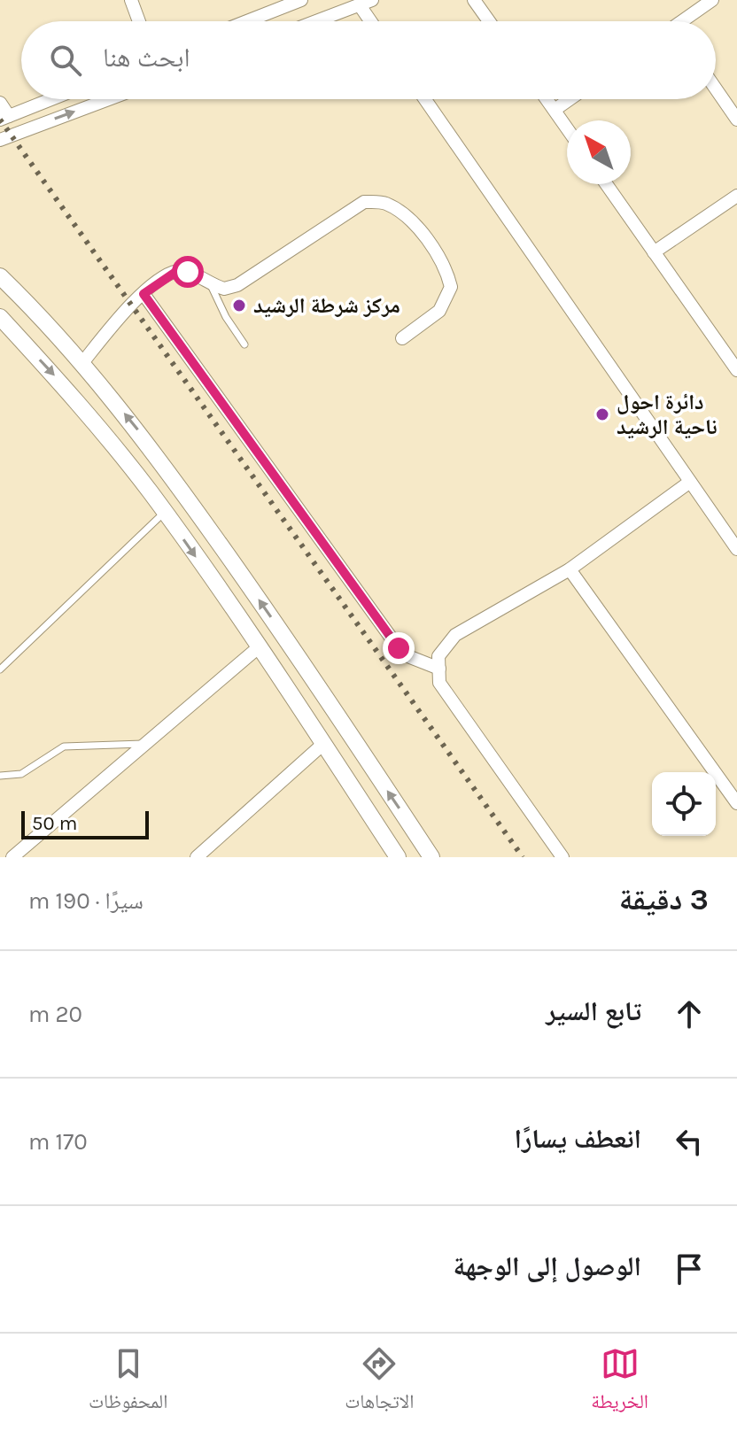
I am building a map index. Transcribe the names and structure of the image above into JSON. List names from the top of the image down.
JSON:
{
  "places": ["مركز شرطة الرشيد", "دائرة احول ناحية الرشيد"],
  "scale_bar": "50 m",
  "north": "top left",
  "page": {
    "search": "ابحث هنا",
    "scale": "50 m",
    "heading": ["3 دقيقة", "سيرًا · 190 m"],
    "list": [
      ["تابع السير", "20 m"],
      ["انعطف يسارًا", "170 m"],
      "الوصول إلى الوجهة"
    ],
    "nav": ["الخريطة", "الاتجاهات", "المحفوظات"]
  }
}
